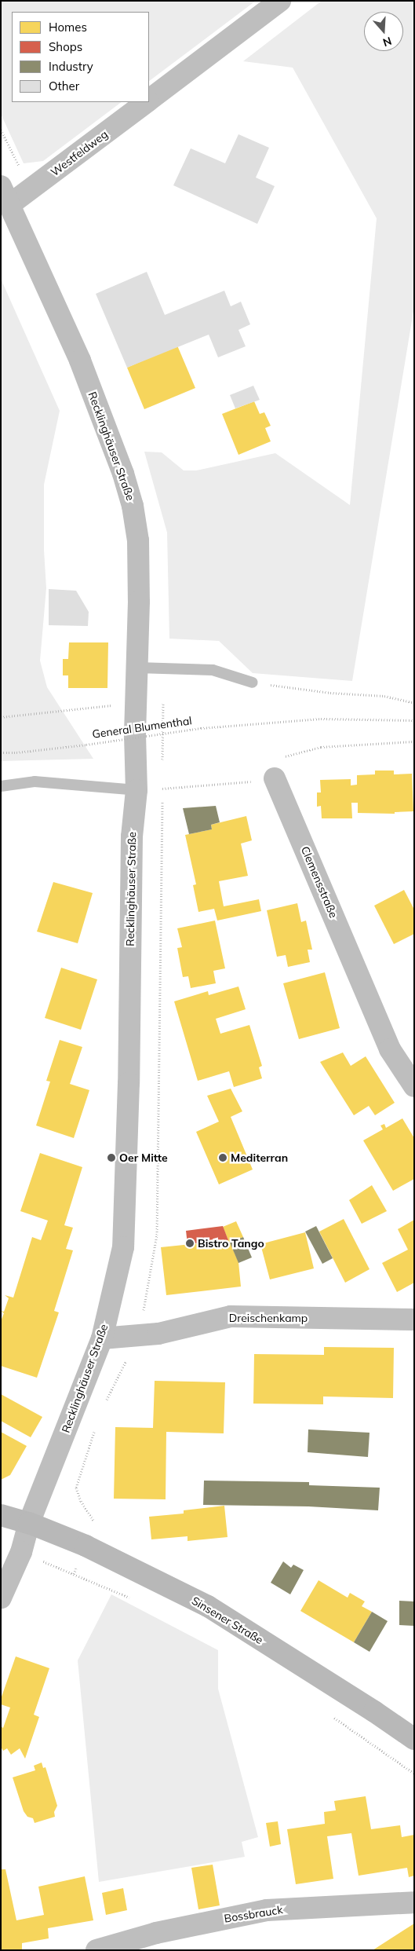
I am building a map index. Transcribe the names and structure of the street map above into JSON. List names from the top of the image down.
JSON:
{
  "streets": {
    "main road": ["Sinsener Straße"],
    "street": [
      "Westfeldweg",
      "Recklinghäuser Straße",
      "Clemensstraße",
      "Dreischenkamp",
      "Bossbrauck"
    ],
    "path": ["General Blumenthal"]
  },
  "crossings": [
    ["Westfeldweg", "Recklinghäuser Straße"],
    ["Recklinghäuser Straße", "Dreischenkamp"],
    ["Recklinghäuser Straße", "Sinsener Straße"]
  ],
  "places": ["Oer Mitte", "Mediterran", "Bistro Tango"],
  "legend": [
    "Homes",
    "Shops",
    "Industry",
    "Other"
  ],
  "north": "bottom"
}
